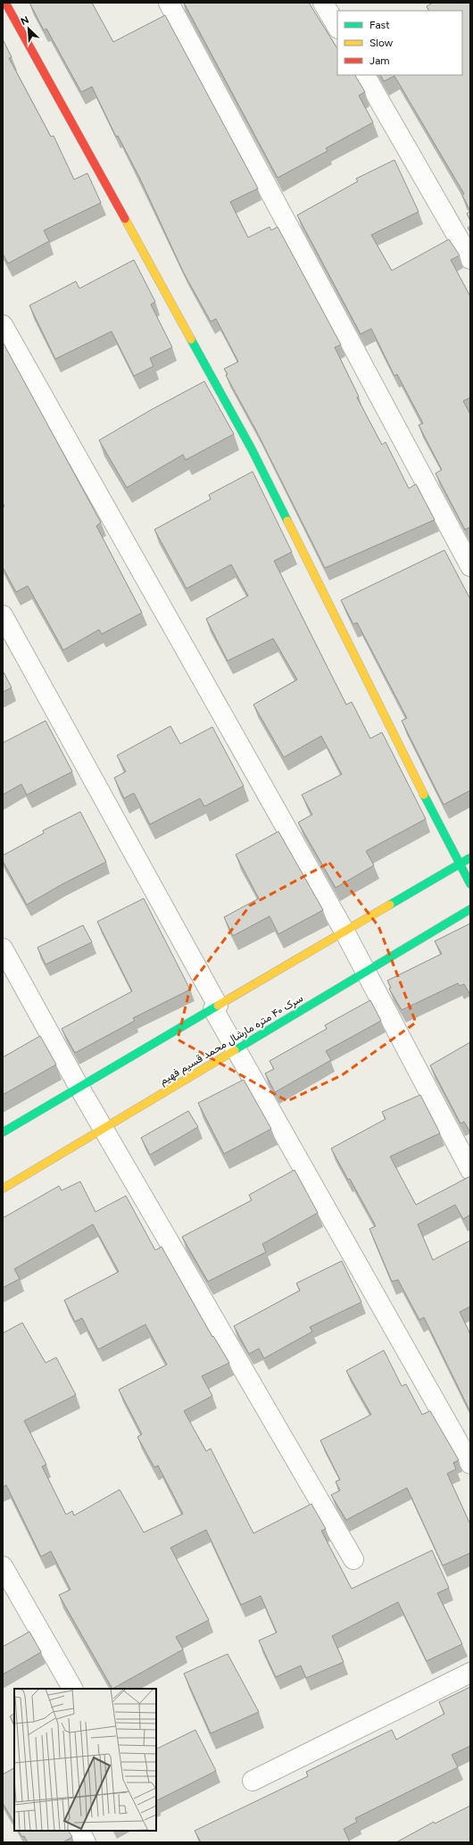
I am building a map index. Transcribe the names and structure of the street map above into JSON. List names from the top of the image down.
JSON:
{
  "streets": {
    "street": ["سرک ۴۰ متره مارشال محمد قسیم فهیم"]
  },
  "legend": ["Fast", "Slow", "Jam"],
  "north": "top left"
}
